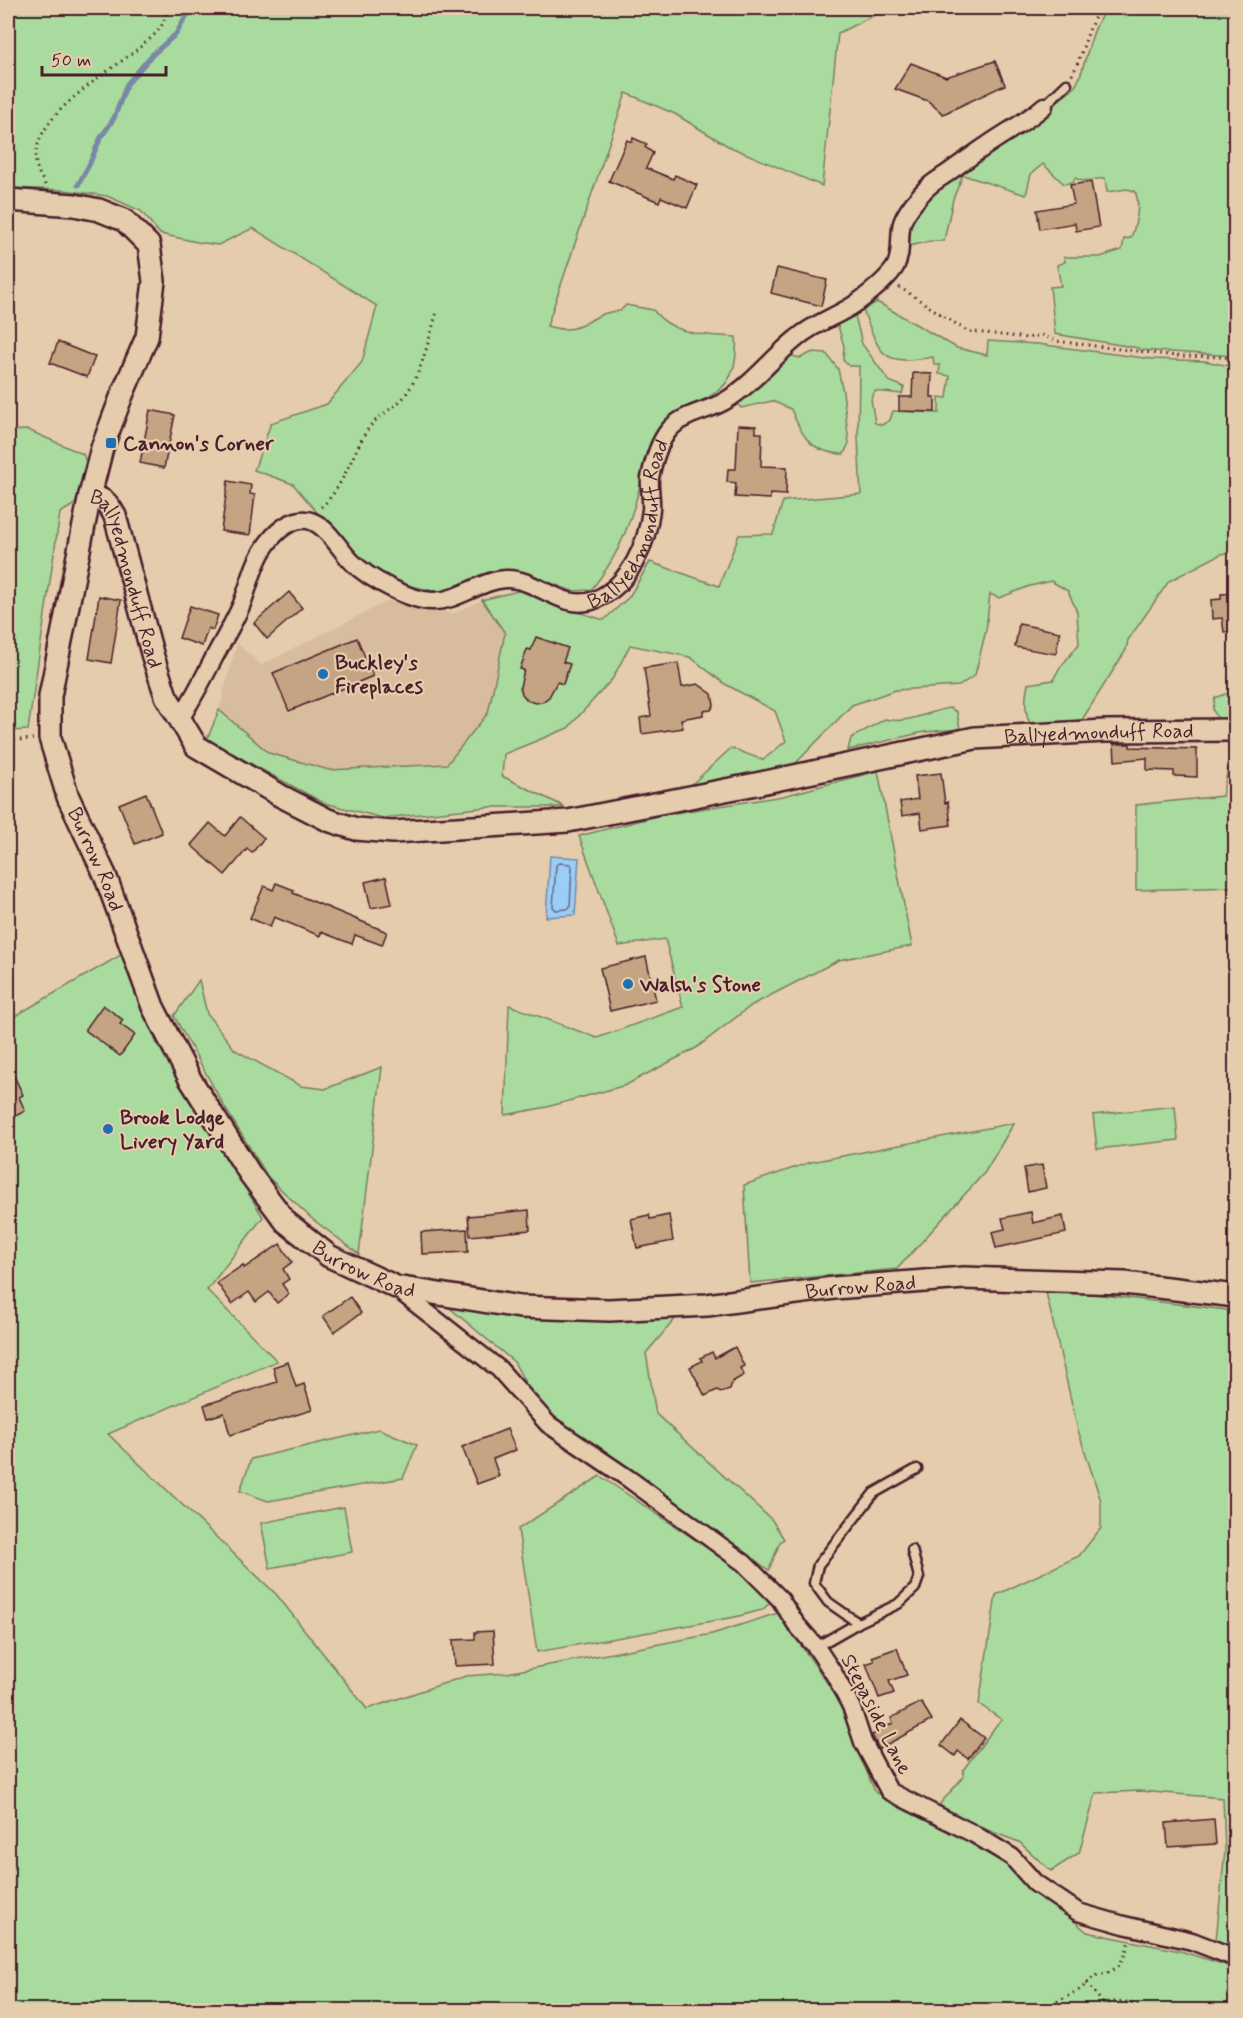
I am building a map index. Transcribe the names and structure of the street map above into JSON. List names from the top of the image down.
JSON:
{
  "streets": {
    "street": ["Ballyedmonduff Road", "Burrow Road", "Stepaside Lane"]
  },
  "crossings": [
    ["Ballyedmonduff Road", "Burrow Road"],
    ["Burrow Road", "Stepaside Lane"]
  ],
  "places": {
    "transit": ["Cannon's Corner"],
    "other": ["Buckley's Fireplaces", "Walsh's Stone", "Brook Lodge Livery Yard"]
  },
  "scale_bar": "50 m"
}
